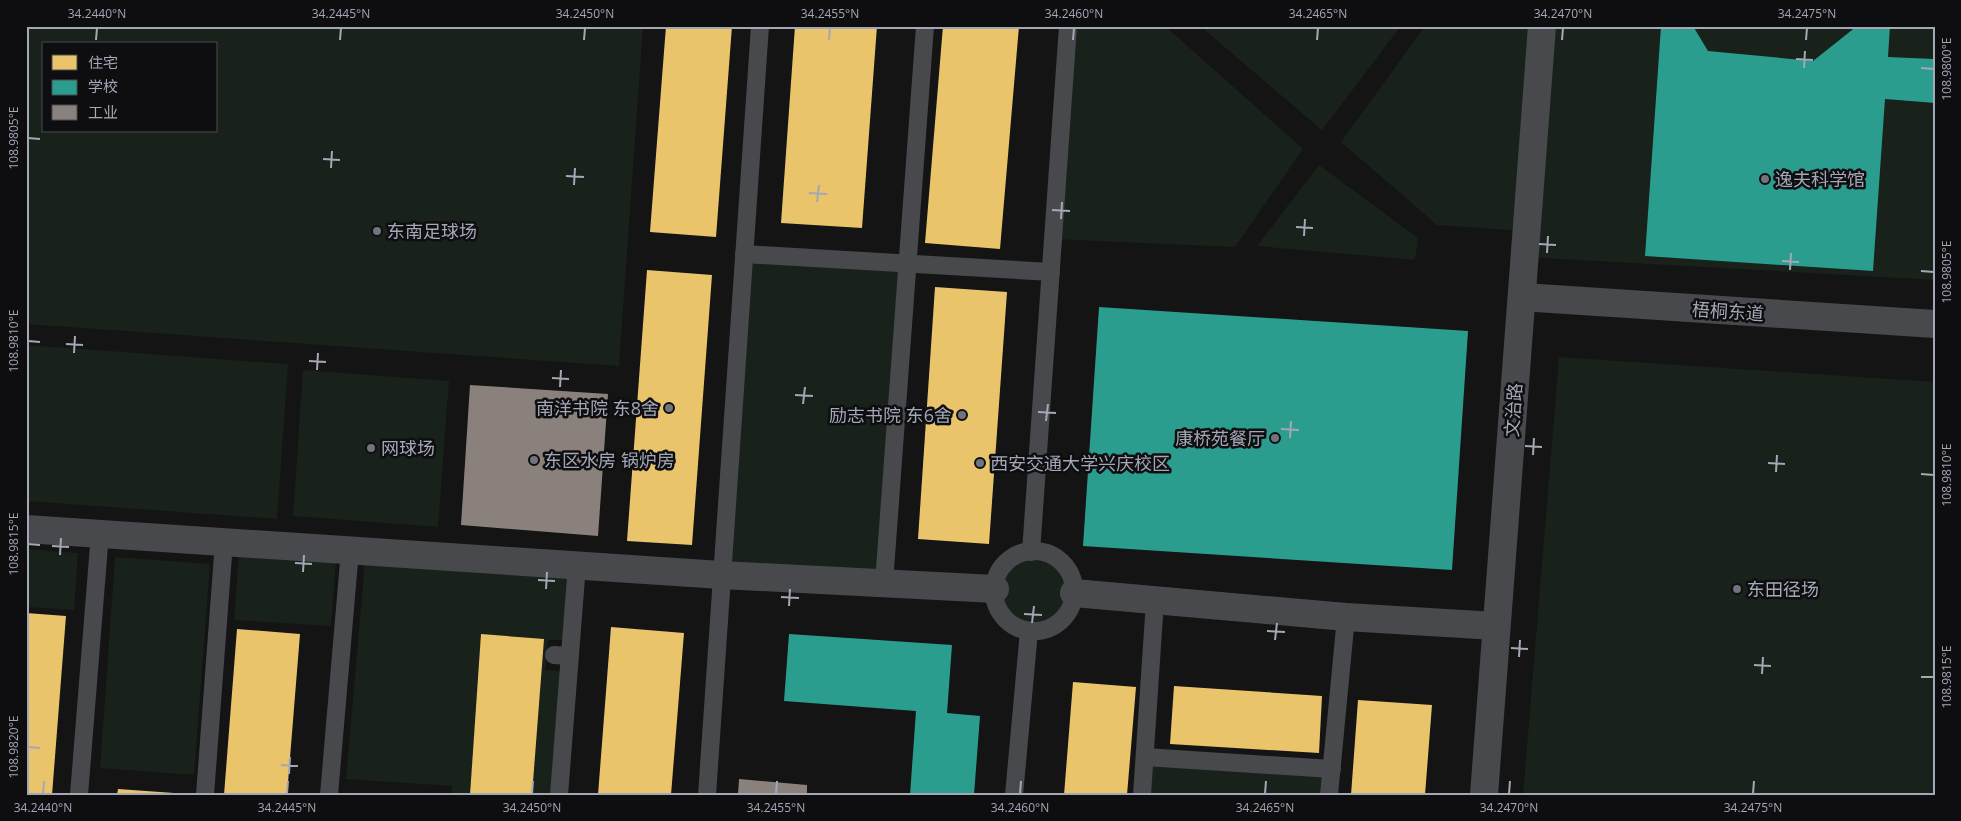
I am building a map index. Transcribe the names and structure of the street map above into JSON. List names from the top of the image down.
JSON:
{
  "streets": {
    "street": ["梧桐东道", "文治路"]
  },
  "crossings": [
    ["梧桐东道", "文治路"]
  ],
  "places": [
    "逸夫科学馆",
    "东南足球场",
    "南洋书院 东8舍",
    "励志书院 东6舍",
    "康桥苑餐厅",
    "网球场",
    "东区水房 锅炉房",
    "西安交通大学兴庆校区",
    "东田径场"
  ],
  "legend": ["住宅", "学校", "工业"],
  "coordinates": [
    "34.2440°N",
    "34.2445°N",
    "34.2450°N",
    "34.2455°N",
    "34.2460°N",
    "34.2465°N",
    "34.2470°N",
    "34.2475°N",
    "108.9800°E",
    "108.9805°E",
    "108.9810°E",
    "108.9815°E",
    "108.9820°E"
  ]
}
